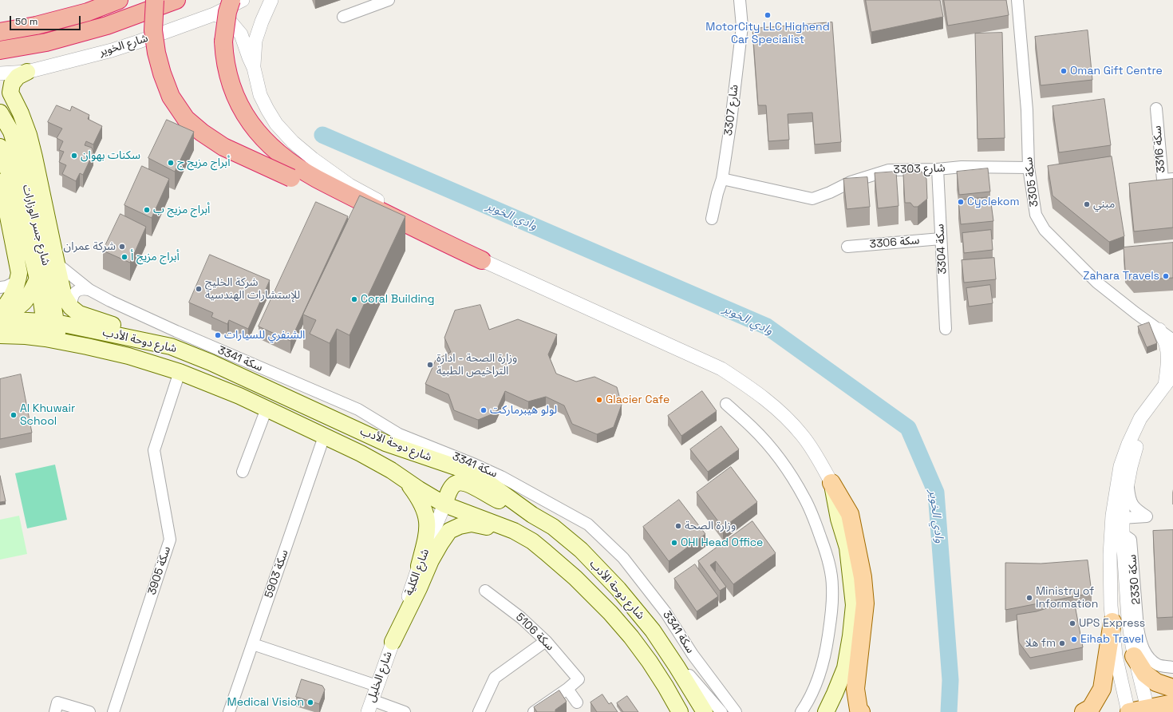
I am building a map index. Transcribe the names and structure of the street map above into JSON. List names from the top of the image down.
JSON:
{
  "streets": {
    "main road": ["شارع جسر الوزارات", "شارع دوحة الأدب"],
    "street": [
      "شارع الخوير",
      "3307 شارع",
      "سكة 3316",
      "3303 شارع",
      "3305 سكة",
      "سكة 3306",
      "سكة 3304",
      "سكة 3341",
      "سكة 3905",
      "شارع الكلية",
      "سكة 5903",
      "سكة 2330",
      "سكة 5106",
      "شارع الخليل"
    ]
  },
  "crossings": [
    ["3307 شارع", "3303 شارع"],
    ["3303 شارع", "3305 سكة"],
    ["3303 شارع", "سكة 3304"],
    ["شارع جسر الوزارات", "شارع دوحة الأدب"],
    ["سكة 3306", "سكة 3304"],
    ["شارع دوحة الأدب", "سكة 3905"],
    ["شارع دوحة الأدب", "شارع الكلية"],
    ["شارع دوحة الأدب", "سكة 5903"],
    ["شارع الكلية", "شارع الخليل"]
  ],
  "water": ["وادي الخوير"],
  "places": [
    "MotorCity LLC Highend Car Specialist",
    "Oman Gift Centre",
    "سكنات بهوان",
    "أبراج مزيج ج",
    "Cyclekom",
    "مبني",
    "أبراج مزيج ب",
    "شركة عمران",
    "أبراج مزيج أ",
    "Zahara Travels",
    "شركة الخليج للإستشارات الهندسية",
    "Coral Building",
    "الشنفري للسيارات",
    "وزارة الصحة - ادارة التراخيص الطبية",
    "Glacier Cafe",
    "لولو هيبرماركت",
    "Al Khuwair School",
    "وزارة الصحة",
    "OHI Head Office",
    "Ministry of Information",
    "UPS Express",
    "Eihab Travel",
    "هلا fm",
    "Medical Vision"
  ],
  "scale_bar": "50 m"
}
